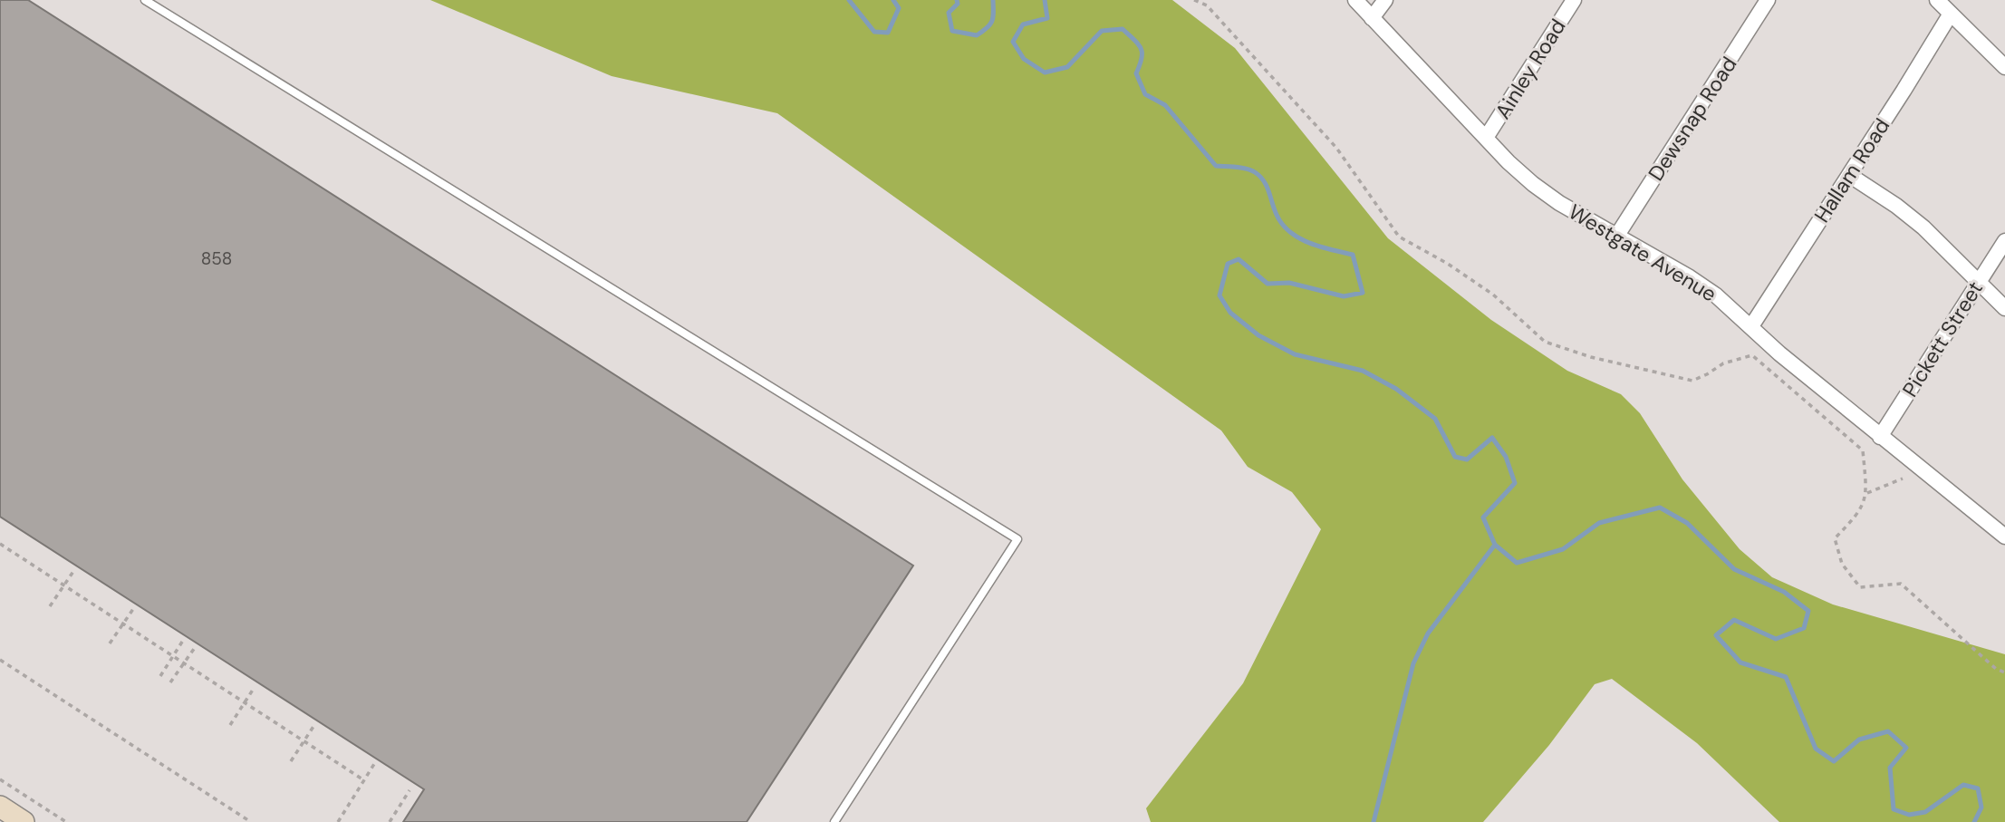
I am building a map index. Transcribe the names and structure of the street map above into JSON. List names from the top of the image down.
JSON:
{
  "streets": {
    "street": [
      "Ainley Road",
      "Dewsnap Road",
      "Hallam Road",
      "Westgate Avenue",
      "Pickett Street"
    ]
  },
  "crossings": [
    ["Ainley Road", "Westgate Avenue"],
    ["Dewsnap Road", "Westgate Avenue"],
    ["Hallam Road", "Westgate Avenue"],
    ["Westgate Avenue", "Pickett Street"]
  ],
  "house_numbers": ["858"]
}
